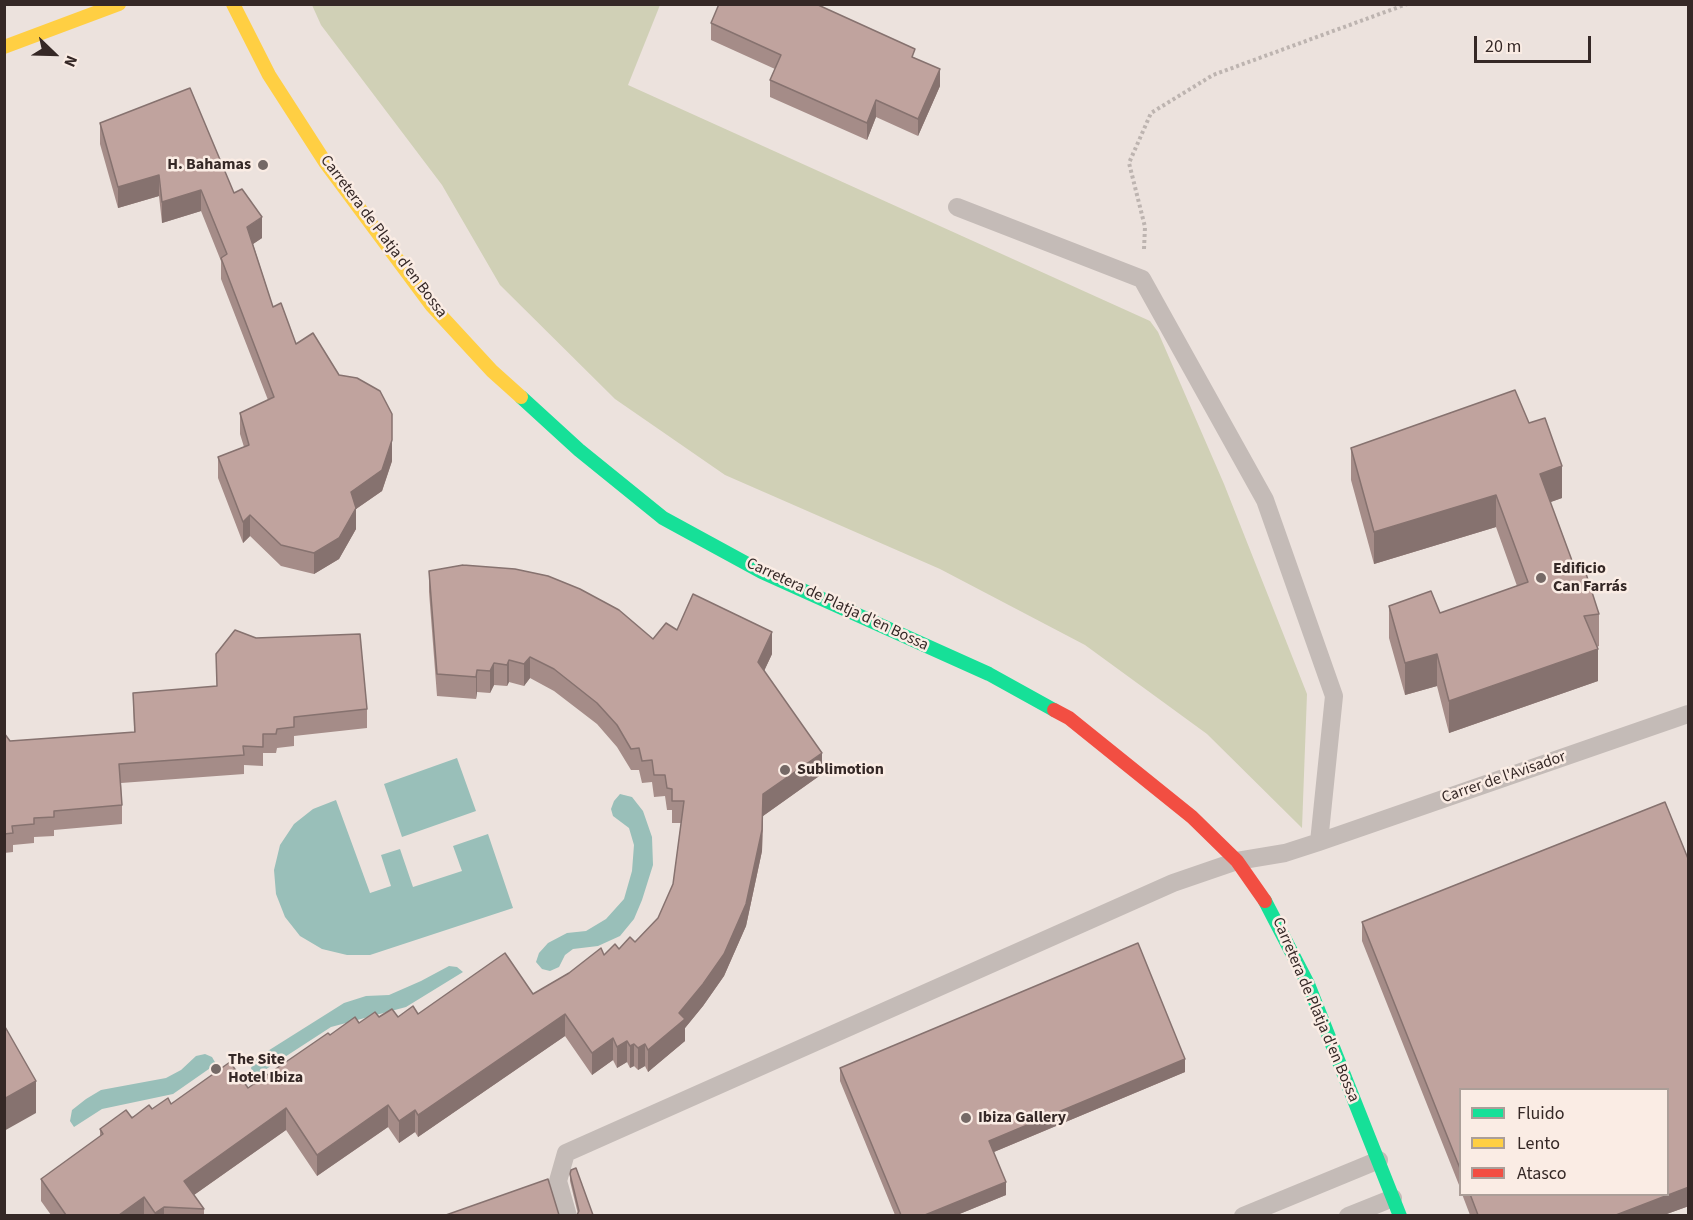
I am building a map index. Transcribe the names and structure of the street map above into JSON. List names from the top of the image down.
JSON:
{
  "streets": {
    "street": ["Carretera de Platja d'en Bossa"],
    "lane": ["Carrer de l'Avisador"]
  },
  "crossings": [
    ["Carretera de Platja d'en Bossa", "Carrer de l'Avisador"]
  ],
  "places": [
    "H. Bahamas",
    "Edificio Can Farrás",
    "Sublimotion",
    "The Site Hotel Ibiza",
    "Ibiza Gallery"
  ],
  "legend": ["Fluido", "Lento", "Atasco"],
  "scale_bar": "20 m",
  "north": "bottom right"
}
